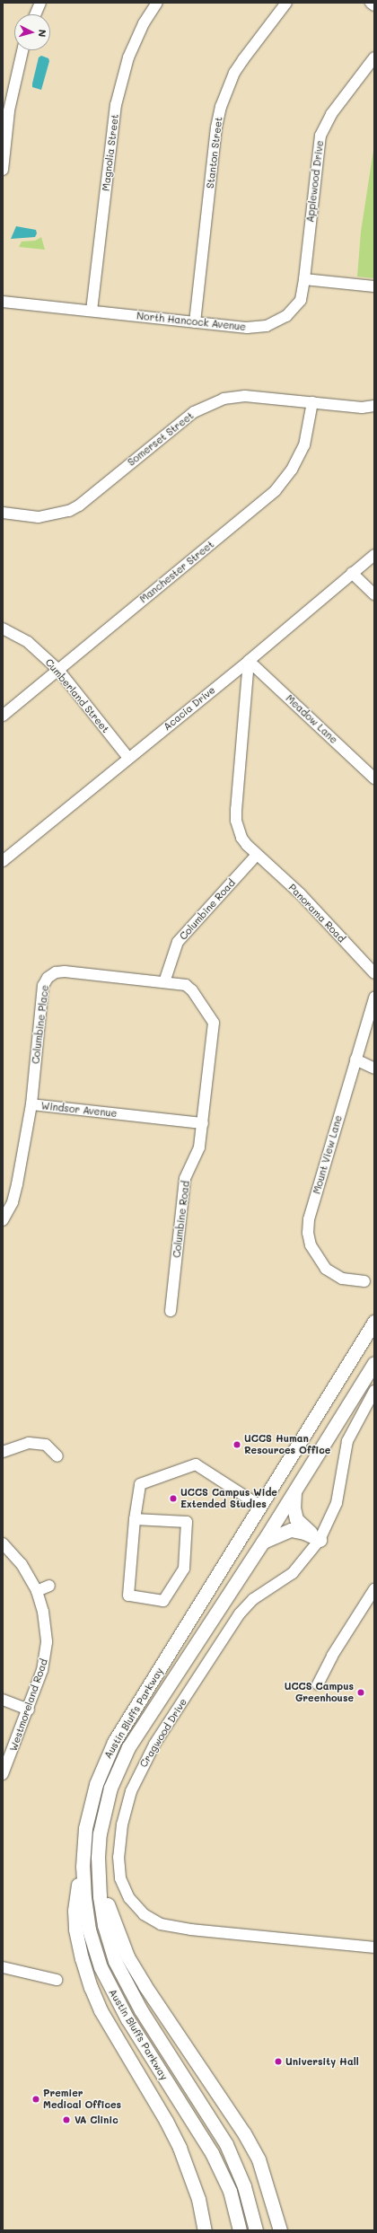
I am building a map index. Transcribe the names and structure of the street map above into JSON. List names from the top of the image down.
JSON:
{
  "streets": {
    "main road": ["Austin Bluffs Parkway"],
    "street": [
      "Magnolia Street",
      "Stanton Street",
      "Applewood Drive",
      "North Hancock Avenue",
      "Somerset Street",
      "Manchester Street",
      "Cumberland Street",
      "Acacia Drive",
      "Meadow Lane",
      "Columbine Road",
      "Panorama Road",
      "Columbine Place",
      "Windsor Avenue",
      "Mount View Lane",
      "Westmoreland Road",
      "Cragwood Drive"
    ]
  },
  "crossings": [
    ["Magnolia Street", "North Hancock Avenue"],
    ["Stanton Street", "North Hancock Avenue"],
    ["Applewood Drive", "North Hancock Avenue"],
    ["Somerset Street", "Manchester Street"],
    ["Manchester Street", "Cumberland Street"],
    ["Cumberland Street", "Acacia Drive"],
    ["Acacia Drive", "Meadow Lane"],
    ["Columbine Road", "Panorama Road"],
    ["Columbine Road", "Columbine Place"],
    ["Columbine Road", "Windsor Avenue"],
    ["Columbine Place", "Windsor Avenue"]
  ],
  "places": [
    "UCCS Human Resources Office",
    "UCCS Campus Wide Extended Studies",
    "UCCS Campus Greenhouse",
    "University Hall",
    "Premier Medical Offices",
    "VA Clinic"
  ],
  "north": "right"
}
